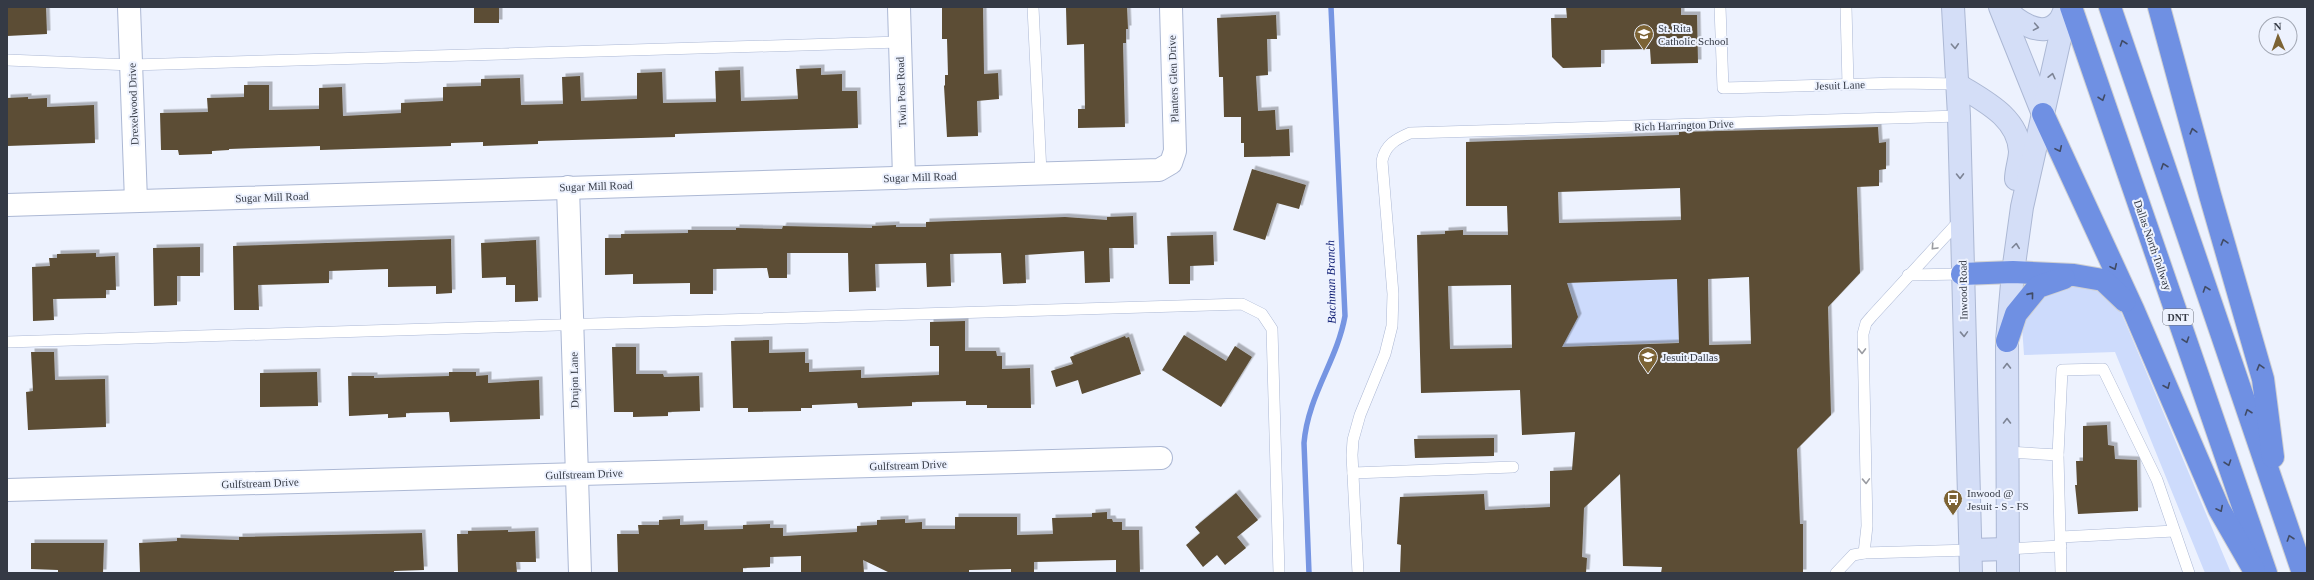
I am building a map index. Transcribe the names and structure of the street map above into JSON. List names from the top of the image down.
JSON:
{
  "streets": {
    "highway": ["Dallas North Tollway", "DNT"],
    "main road": ["Inwood Road"],
    "street": [
      "Planters Glen Drive",
      "Twin Post Road",
      "Drexelwood Drive",
      "Sugar Mill Road",
      "Drujon Lane",
      "Gulfstream Drive"
    ],
    "lane": ["Jesuit Lane", "Rich Harrington Drive"]
  },
  "crossings": [
    ["Planters Glen Drive", "Sugar Mill Road"],
    ["Jesuit Lane", "Inwood Road"],
    ["Twin Post Road", "Sugar Mill Road"],
    ["Drexelwood Drive", "Sugar Mill Road"],
    ["Rich Harrington Drive", "Inwood Road"],
    ["Sugar Mill Road", "Drujon Lane"],
    ["Drujon Lane", "Gulfstream Drive"]
  ],
  "water": ["Bachman Branch"],
  "places": {
    "school or university": ["St. Rita Catholic School", "Jesuit Dallas"],
    "bus stop": ["Inwood @ Jesuit - S - FS"]
  },
  "north": "top"
}
